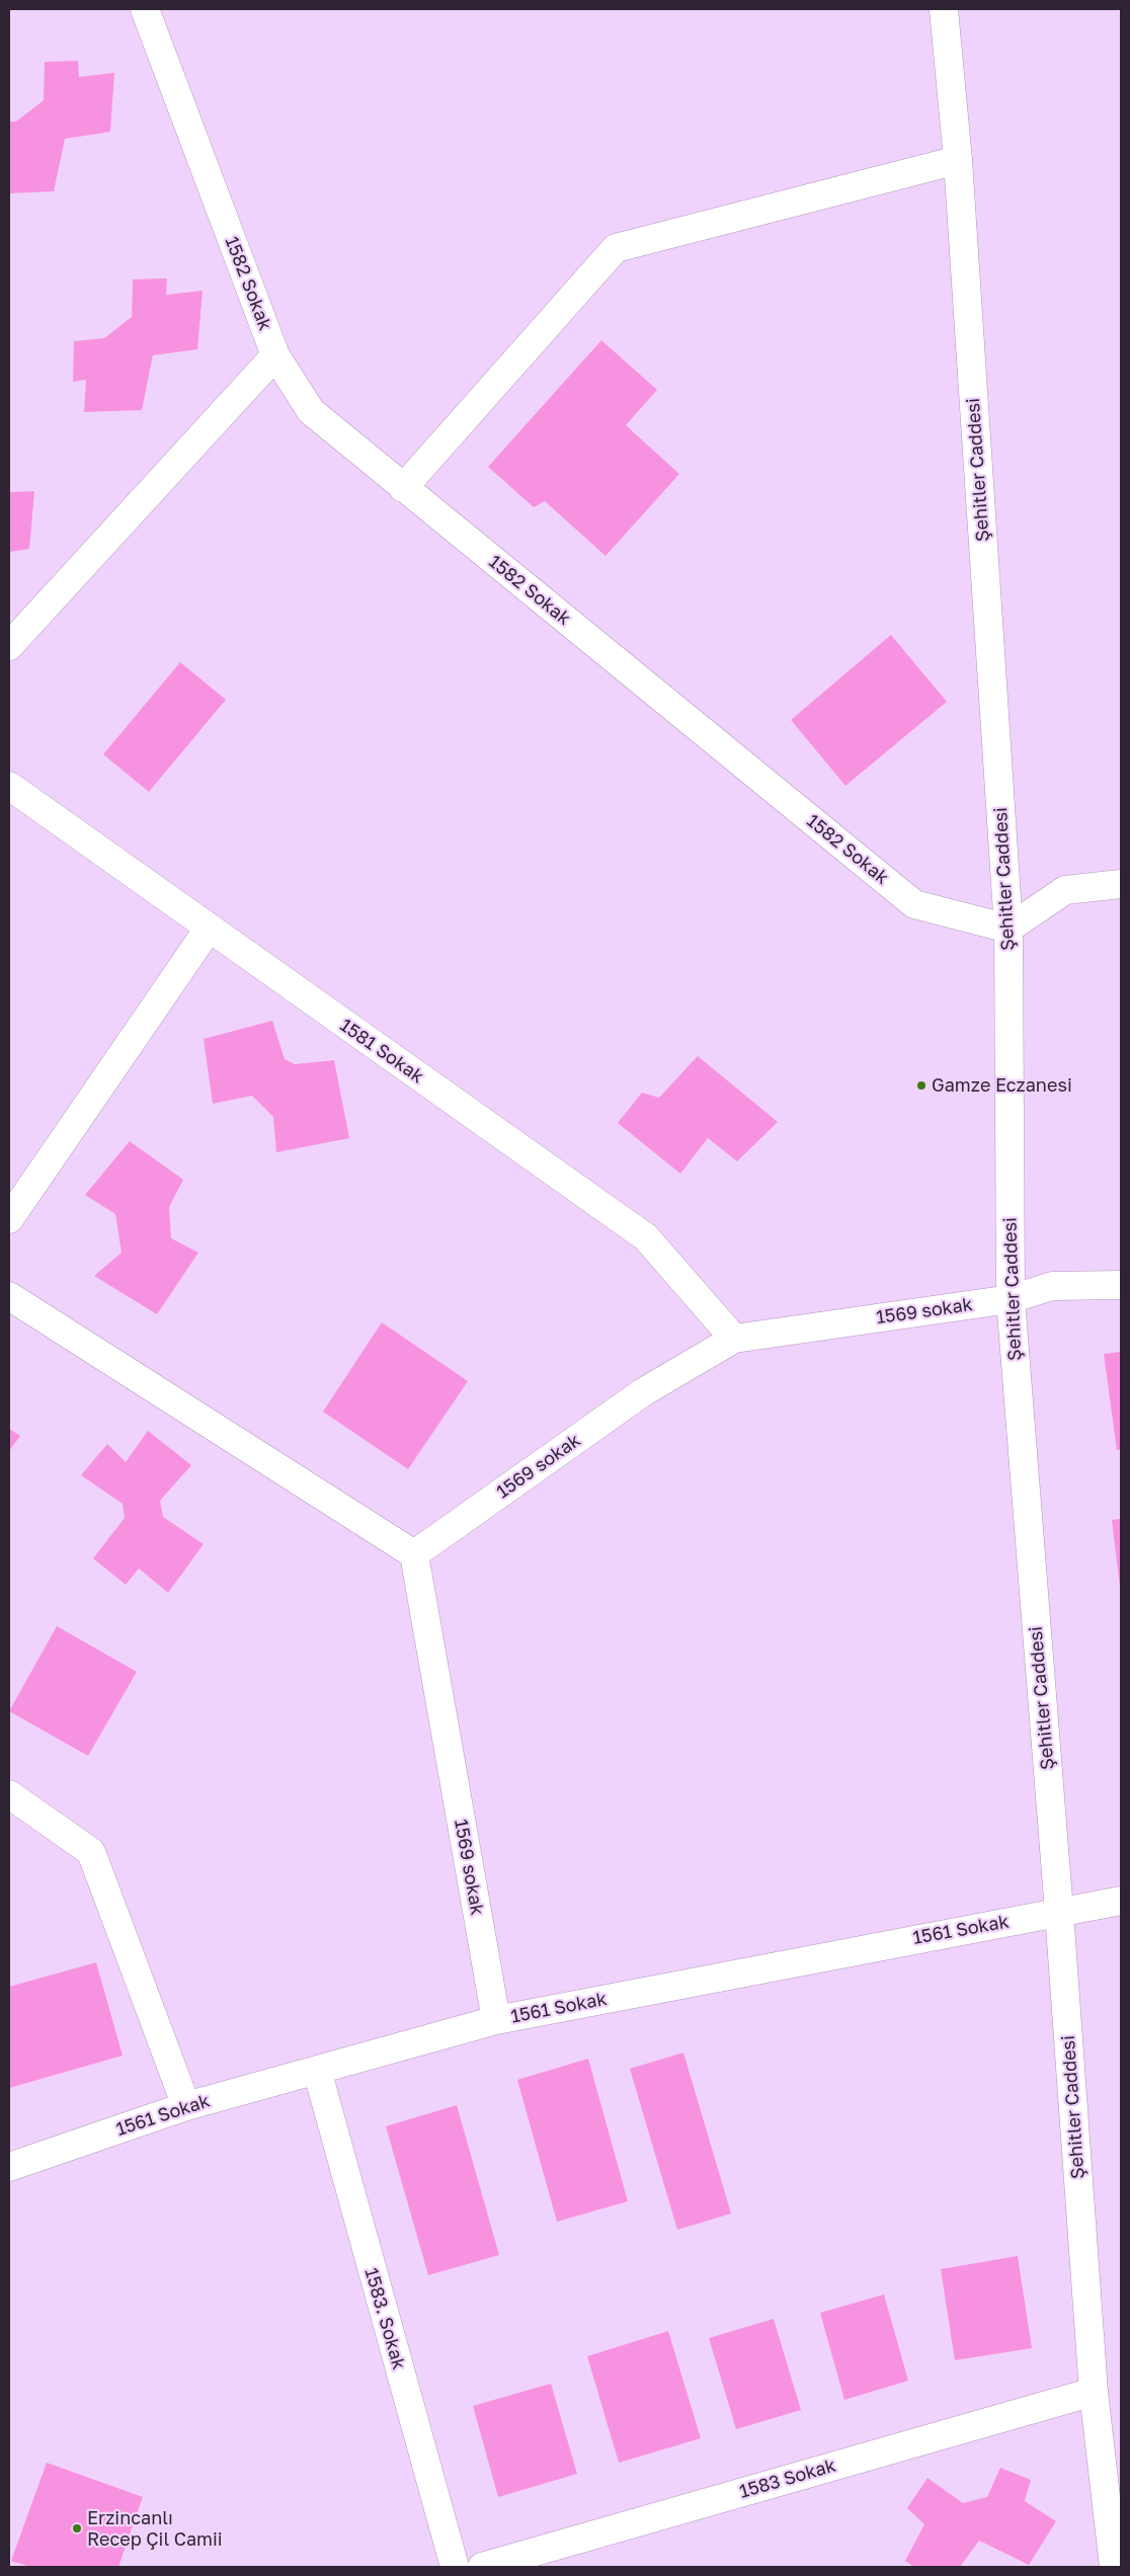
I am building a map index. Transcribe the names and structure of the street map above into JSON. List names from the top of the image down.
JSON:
{
  "streets": {
    "street": [
      "1582 Sokak",
      "Şehitler Caddesi",
      "1581 Sokak",
      "1569 sokak",
      "1561 Sokak",
      "1583. Sokak",
      "1583 Sokak"
    ]
  },
  "crossings": [
    ["1582 Sokak", "Şehitler Caddesi"],
    ["Şehitler Caddesi", "1569 sokak"],
    ["Şehitler Caddesi", "1561 Sokak"],
    ["Şehitler Caddesi", "1583 Sokak"],
    ["1581 Sokak", "1569 sokak"],
    ["1569 sokak", "1561 Sokak"],
    ["1561 Sokak", "1583. Sokak"]
  ],
  "places": ["Gamze Eczanesi", "Erzincanlı Recep Çil Camii"]
}
